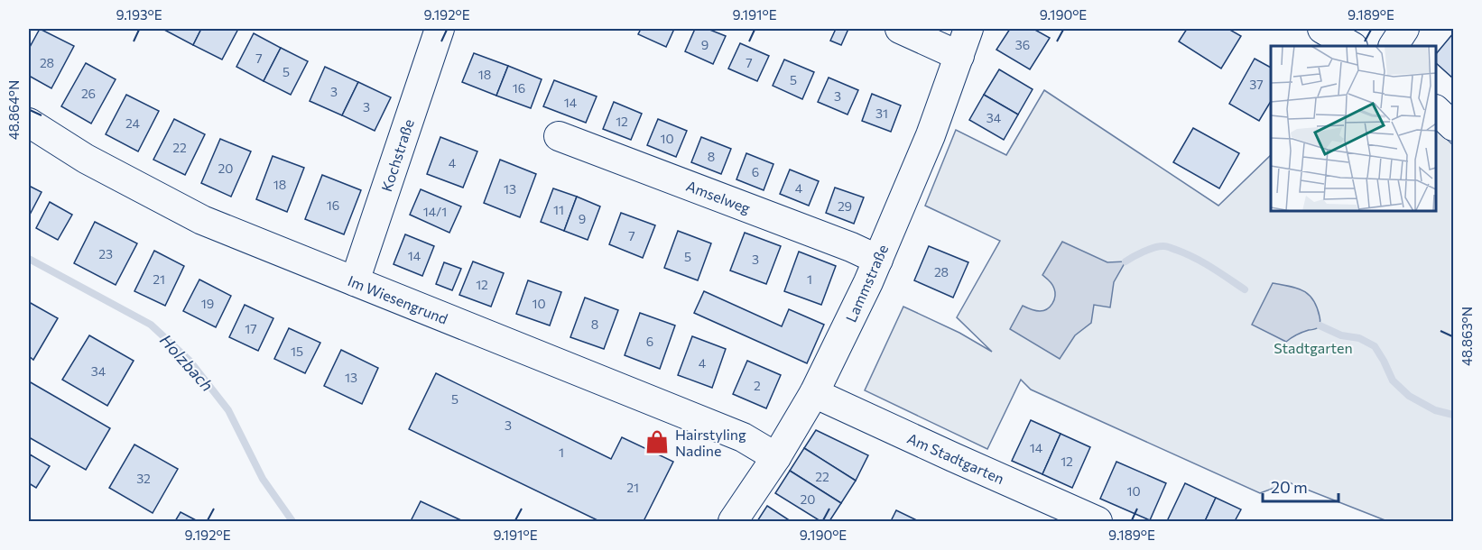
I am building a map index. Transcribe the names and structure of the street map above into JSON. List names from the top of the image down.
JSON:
{
  "streets": {
    "street": [
      "Kochstraße",
      "Amselweg",
      "Lammstraße",
      "Im Wiesengrund",
      "Am Stadtgarten"
    ]
  },
  "crossings": [
    ["Kochstraße", "Im Wiesengrund"],
    ["Amselweg", "Lammstraße"],
    ["Lammstraße", "Im Wiesengrund"],
    ["Lammstraße", "Am Stadtgarten"]
  ],
  "water": ["Holzbach"],
  "parks": ["Stadtgarten"],
  "places": {
    "shop": ["Hairstyling Nadine"]
  },
  "house_numbers": [
    "9",
    "36",
    "7",
    "28",
    "7",
    "5",
    "18",
    "5",
    "37",
    "16",
    "3",
    "26",
    "3",
    "14",
    "3",
    "31",
    "34",
    "12",
    "24",
    "10",
    "22",
    "8",
    "4",
    "20",
    "6",
    "18",
    "4",
    "13",
    "16",
    "29",
    "11",
    "14/1",
    "9",
    "7",
    "23",
    "14",
    "5",
    "3",
    "28",
    "21",
    "1",
    "12",
    "19",
    "10",
    "8",
    "17",
    "6",
    "15",
    "4",
    "34",
    "13",
    "2",
    "5",
    "3",
    "14",
    "1",
    "12",
    "22",
    "32",
    "21",
    "10",
    "20"
  ],
  "scale_bar": "20 m",
  "coordinates": [
    "9.193°E",
    "9.192°E",
    "9.191°E",
    "9.190°E",
    "9.189°E",
    "48.864°N",
    "48.863°N"
  ]
}
